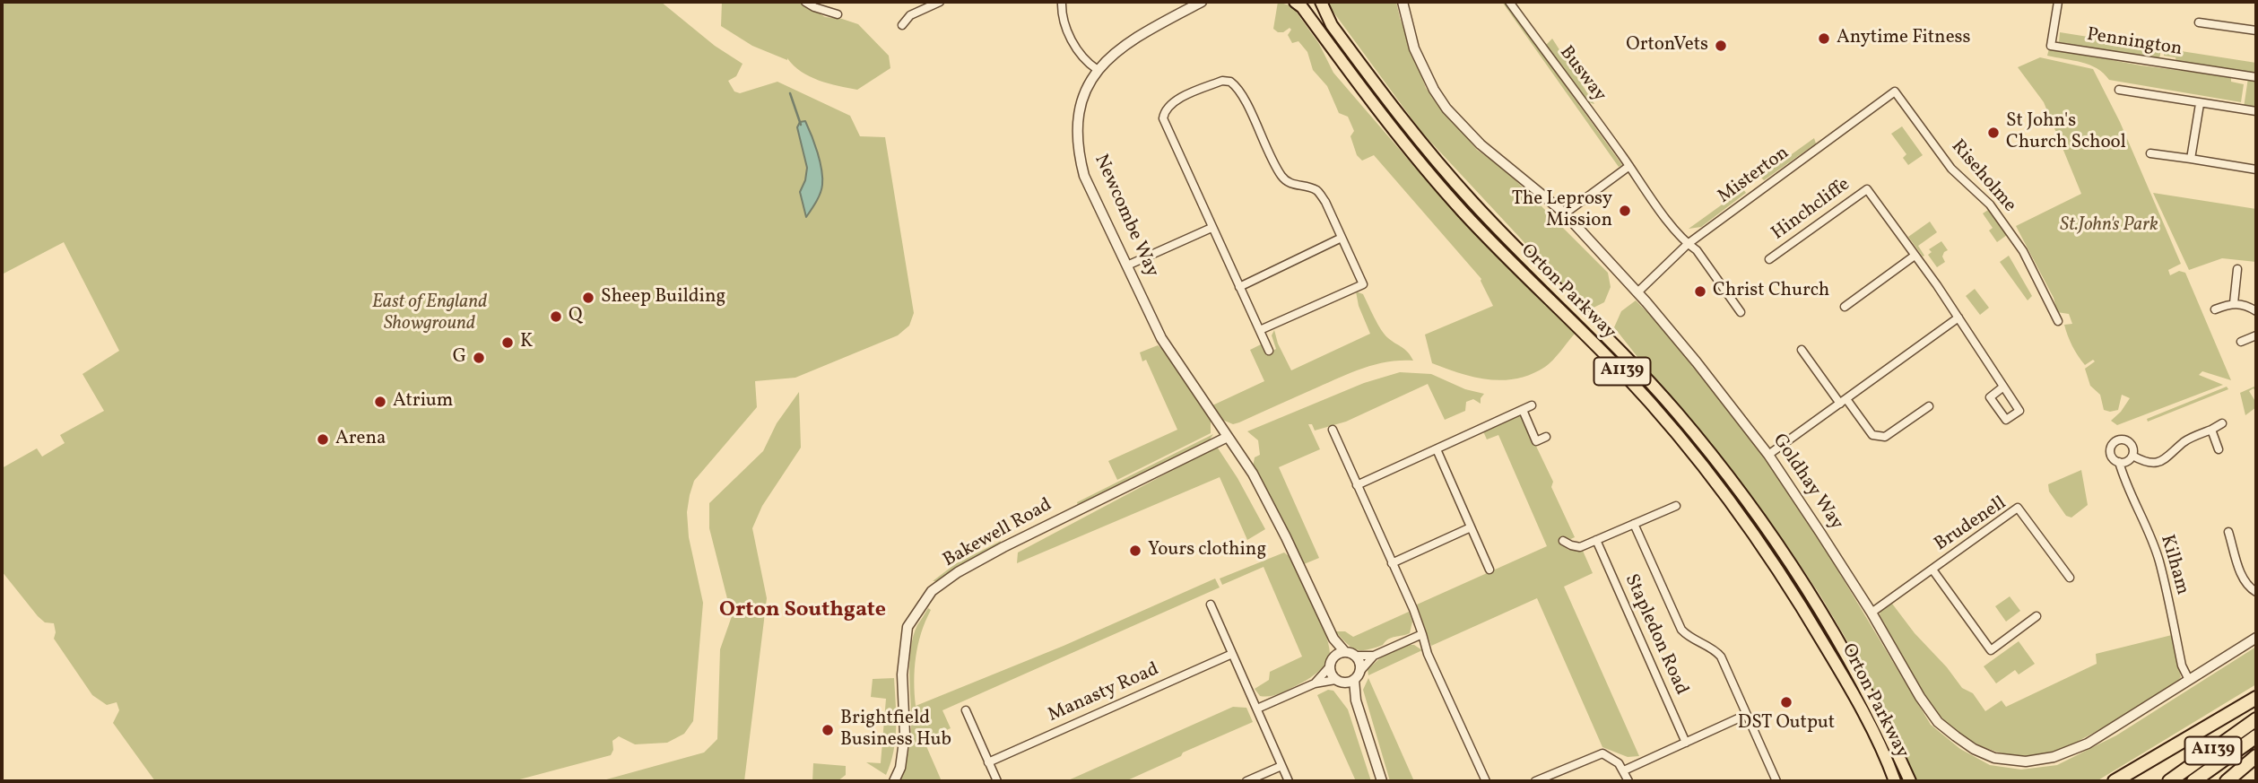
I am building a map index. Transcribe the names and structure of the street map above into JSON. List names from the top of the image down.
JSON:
{
  "streets": {
    "highway": ["A1139"],
    "main road": ["Orton Parkway"],
    "street": [
      "Pennington",
      "Busway",
      "Misterton",
      "Riseholme",
      "Hinchcliffe",
      "Newcombe Way",
      "Goldhay Way",
      "Brudenell",
      "Bakewell Road",
      "Kilham",
      "Stapledon Road",
      "Manasty Road"
    ]
  },
  "crossings": [
    ["Busway", "Misterton"],
    ["Misterton", "Riseholme"],
    ["Misterton", "Goldhay Way"],
    ["Newcombe Way", "Bakewell Road"],
    ["Goldhay Way", "Brudenell"],
    ["Goldhay Way", "Kilham"]
  ],
  "districts": ["Orton Southgate"],
  "parks": ["St.John's Park", "East of England Showground"],
  "places": [
    "Anytime Fitness",
    "OrtonVets",
    "St John's Church School",
    "The Leprosy Mission",
    "Christ Church",
    "Sheep Building",
    "Q",
    "K",
    "G",
    "Atrium",
    "Arena",
    "Yours clothing",
    "DST Output",
    "Brightfield Business Hub"
  ]
}
